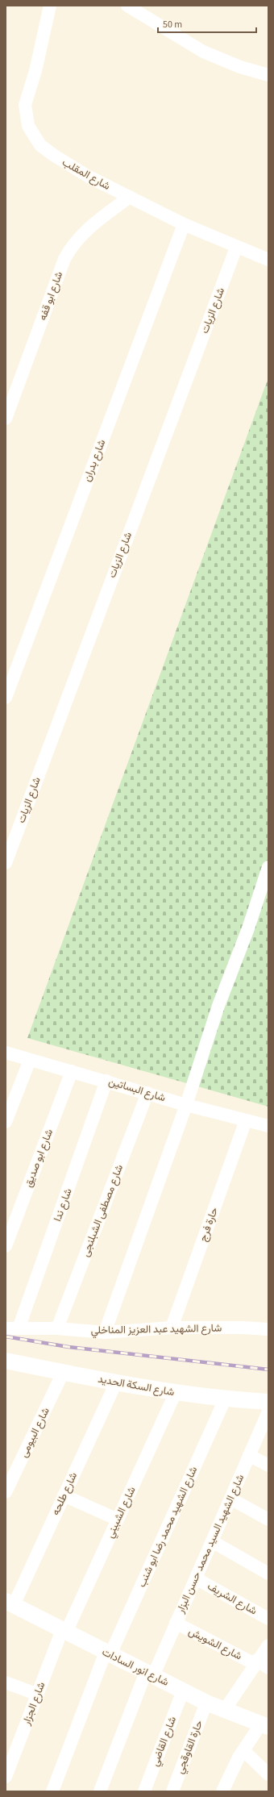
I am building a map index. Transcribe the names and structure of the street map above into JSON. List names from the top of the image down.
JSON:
{
  "streets": {
    "street": [
      "شارع المقلب",
      "شارع ابو قفه",
      "شارع الزيات",
      "شارع بدران",
      "شارع البساتين",
      "شارع ابو صديق",
      "شارع ندا",
      "شارع مصطفى الشبلنجى",
      "حارة فرج",
      "شارع الشهيد عبد العزيز المناخلي",
      "شارع السكة الحديد",
      "شارع البيومى",
      "شارع طلحه",
      "شارع الشبيني",
      "شارع الشهيد محمد رضا ابو شنب",
      "شارع الشهيد السيد محمد حسن البزار",
      "شارع الشريف",
      "شارع الشويش",
      "شارع انور السادات",
      "شارع الجزار",
      "شارع القاضي",
      "حارة القاوقجي"
    ]
  },
  "crossings": [
    ["شارع المقلب", "شارع ابو قفه"],
    ["شارع المقلب", "شارع الزيات"],
    ["شارع المقلب", "شارع بدران"],
    ["شارع البساتين", "شارع ابو صديق"],
    ["شارع البساتين", "شارع ندا"],
    ["شارع البساتين", "شارع مصطفى الشبلنجى"],
    ["شارع البساتين", "حارة فرج"],
    ["شارع ندا", "شارع الشهيد عبد العزيز المناخلي"],
    ["شارع مصطفى الشبلنجى", "شارع الشهيد عبد العزيز المناخلي"],
    ["حارة فرج", "شارع الشهيد عبد العزيز المناخلي"],
    ["شارع السكة الحديد", "شارع البيومى"],
    ["شارع السكة الحديد", "شارع طلحه"],
    ["شارع السكة الحديد", "شارع الشبيني"],
    ["شارع السكة الحديد", "شارع الشهيد محمد رضا ابو شنب"],
    ["شارع طلحه", "شارع انور السادات"],
    ["شارع الشبيني", "شارع انور السادات"],
    ["شارع الشبيني", "شارع الجزار"],
    ["شارع الشهيد محمد رضا ابو شنب", "شارع انور السادات"],
    ["شارع الشهيد السيد محمد حسن البزار", "شارع الشريف"],
    ["شارع الشهيد السيد محمد حسن البزار", "شارع الشويش"],
    ["شارع الشهيد السيد محمد حسن البزار", "شارع انور السادات"],
    ["شارع انور السادات", "شارع الجزار"],
    ["شارع انور السادات", "شارع القاضي"],
    ["شارع انور السادات", "حارة القاوقجي"]
  ],
  "scale_bar": "50 m"
}
